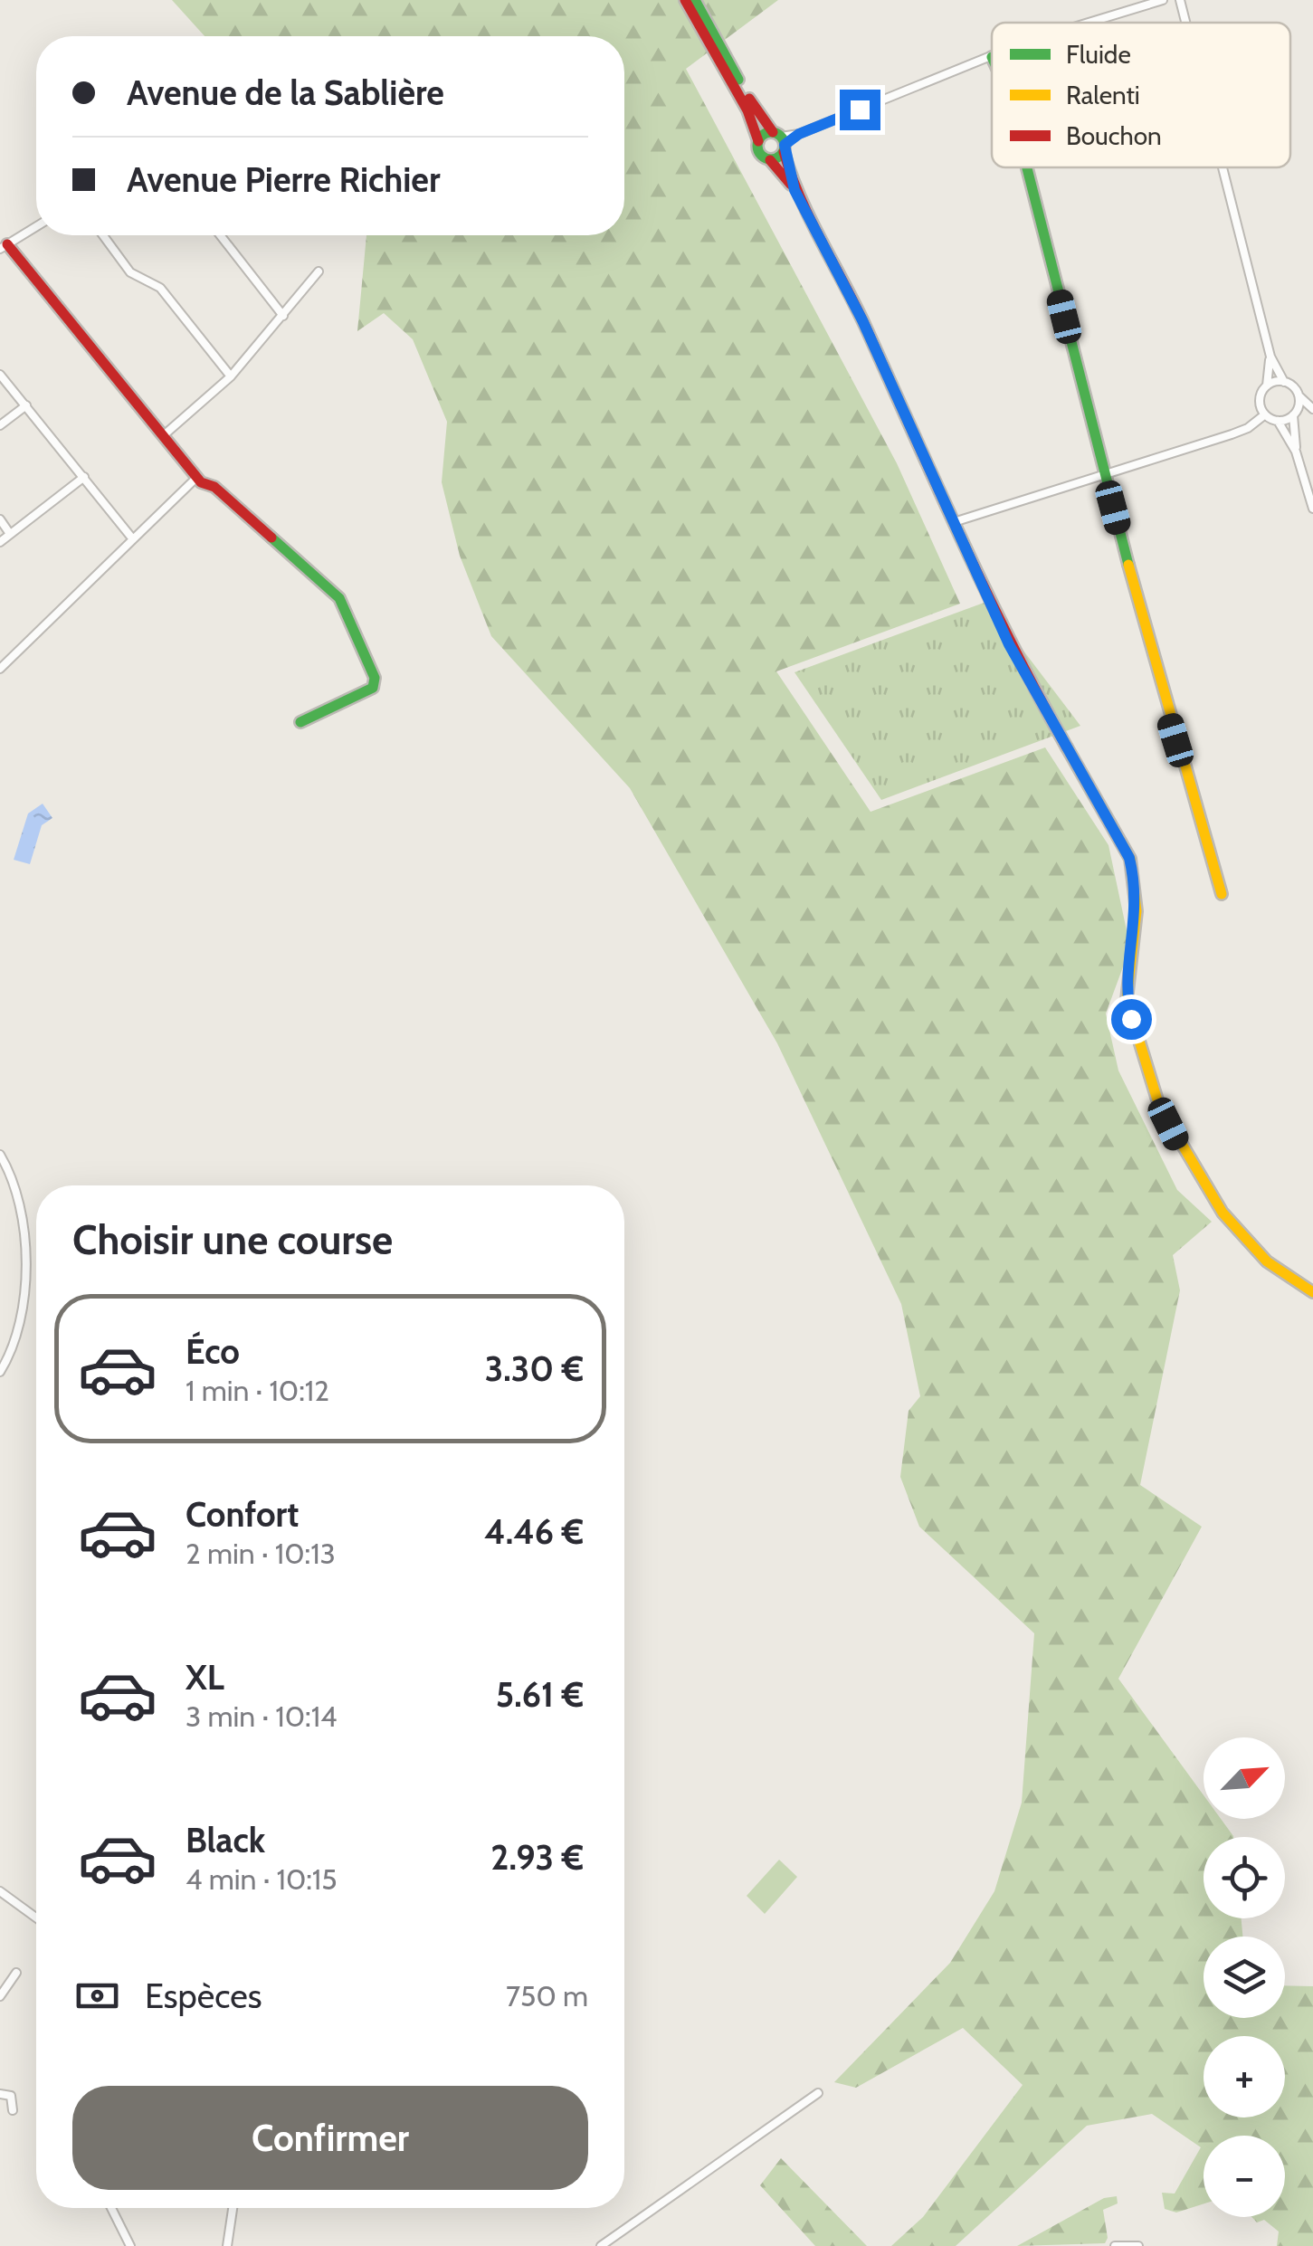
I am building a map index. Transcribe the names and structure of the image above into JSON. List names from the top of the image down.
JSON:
{
  "legend": ["Fluide", "Ralenti", "Bouchon"],
  "north": "top right",
  "page": {
    "banner": ["Avenue de la Sablière", "Avenue Pierre Richier"],
    "heading": "Choisir une course",
    "list": [
      {
        "name": "Éco",
        "note": "1 min · 10:12",
        "value": "3.30 €"
      },
      {
        "name": "Confort",
        "note": "2 min · 10:13",
        "value": "4.46 €"
      },
      {
        "name": "XL",
        "note": "3 min · 10:14",
        "value": "5.61 €"
      },
      {
        "name": "Black",
        "note": "4 min · 10:15",
        "value": "2.93 €"
      }
    ],
    "map_buttons": ["+", "−"],
    "pay": ["Espèces", "750 m"],
    "buttons": "Confirmer"
  }
}
